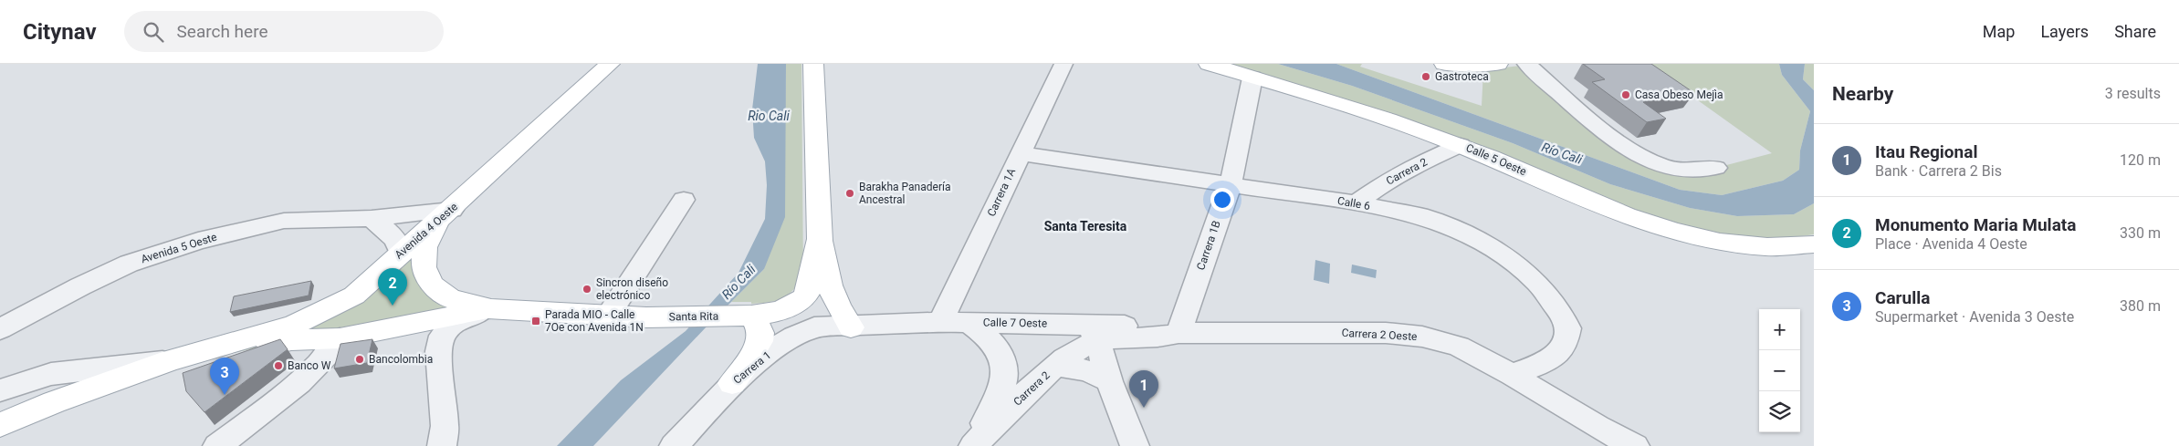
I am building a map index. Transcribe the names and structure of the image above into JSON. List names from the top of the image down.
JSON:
{
  "streets": {
    "main road": ["Calle 5 Oeste", "Avenida 4 Oeste", "Santa Rita"],
    "street": [
      "Carrera 2",
      "Carrera 1A",
      "Calle 6",
      "Carrera 1B",
      "Avenida 5 Oeste",
      "Calle 7 Oeste",
      "Carrera 2 Oeste",
      "Carrera 1"
    ]
  },
  "crossings": [
    ["Calle 5 Oeste", "Carrera 2"],
    ["Calle 5 Oeste", "Carrera 1B"],
    ["Carrera 2", "Calle 6"],
    ["Carrera 2", "Calle 7 Oeste"],
    ["Carrera 2", "Carrera 2 Oeste"],
    ["Carrera 1A", "Calle 6"],
    ["Carrera 1A", "Calle 7 Oeste"],
    ["Calle 6", "Carrera 1B"],
    ["Calle 6", "Carrera 2 Oeste"],
    ["Avenida 4 Oeste", "Avenida 5 Oeste"],
    ["Avenida 4 Oeste", "Santa Rita"],
    ["Carrera 1B", "Carrera 2 Oeste"],
    ["Calle 7 Oeste", "Carrera 2 Oeste"],
    ["Calle 7 Oeste", "Carrera 1"]
  ],
  "districts": ["Santa Teresita"],
  "water": ["Rio Cali", "Río Cali"],
  "places": {
    "other": [
      "Gastroteca",
      "Casa Obeso Mejìa",
      "Barakha Panadería Ancestral",
      "Sincron diseño electrónico",
      "Bancolombia",
      "Banco W"
    ],
    "transit": ["Parada MIO - Calle 7Oe con Avenida 1N"]
  },
  "page": {
    "header": "Citynav",
    "search": "Search here",
    "nav": ["Map", "Layers", "Share"],
    "heading": ["Nearby", "3 results"],
    "list": [
      {
        "mark": "1",
        "name": "Itau Regional",
        "note": "Bank · Carrera 2 Bis",
        "value": "120 m"
      },
      {
        "mark": "2",
        "name": "Monumento Maria Mulata",
        "note": "Place · Avenida 4 Oeste",
        "value": "330 m"
      },
      {
        "mark": "3",
        "name": "Carulla",
        "note": "Supermarket · Avenida 3 Oeste",
        "value": "380 m"
      }
    ],
    "pins": ["2", "3", "1"],
    "map_buttons": ["+", "−"]
  }
}
